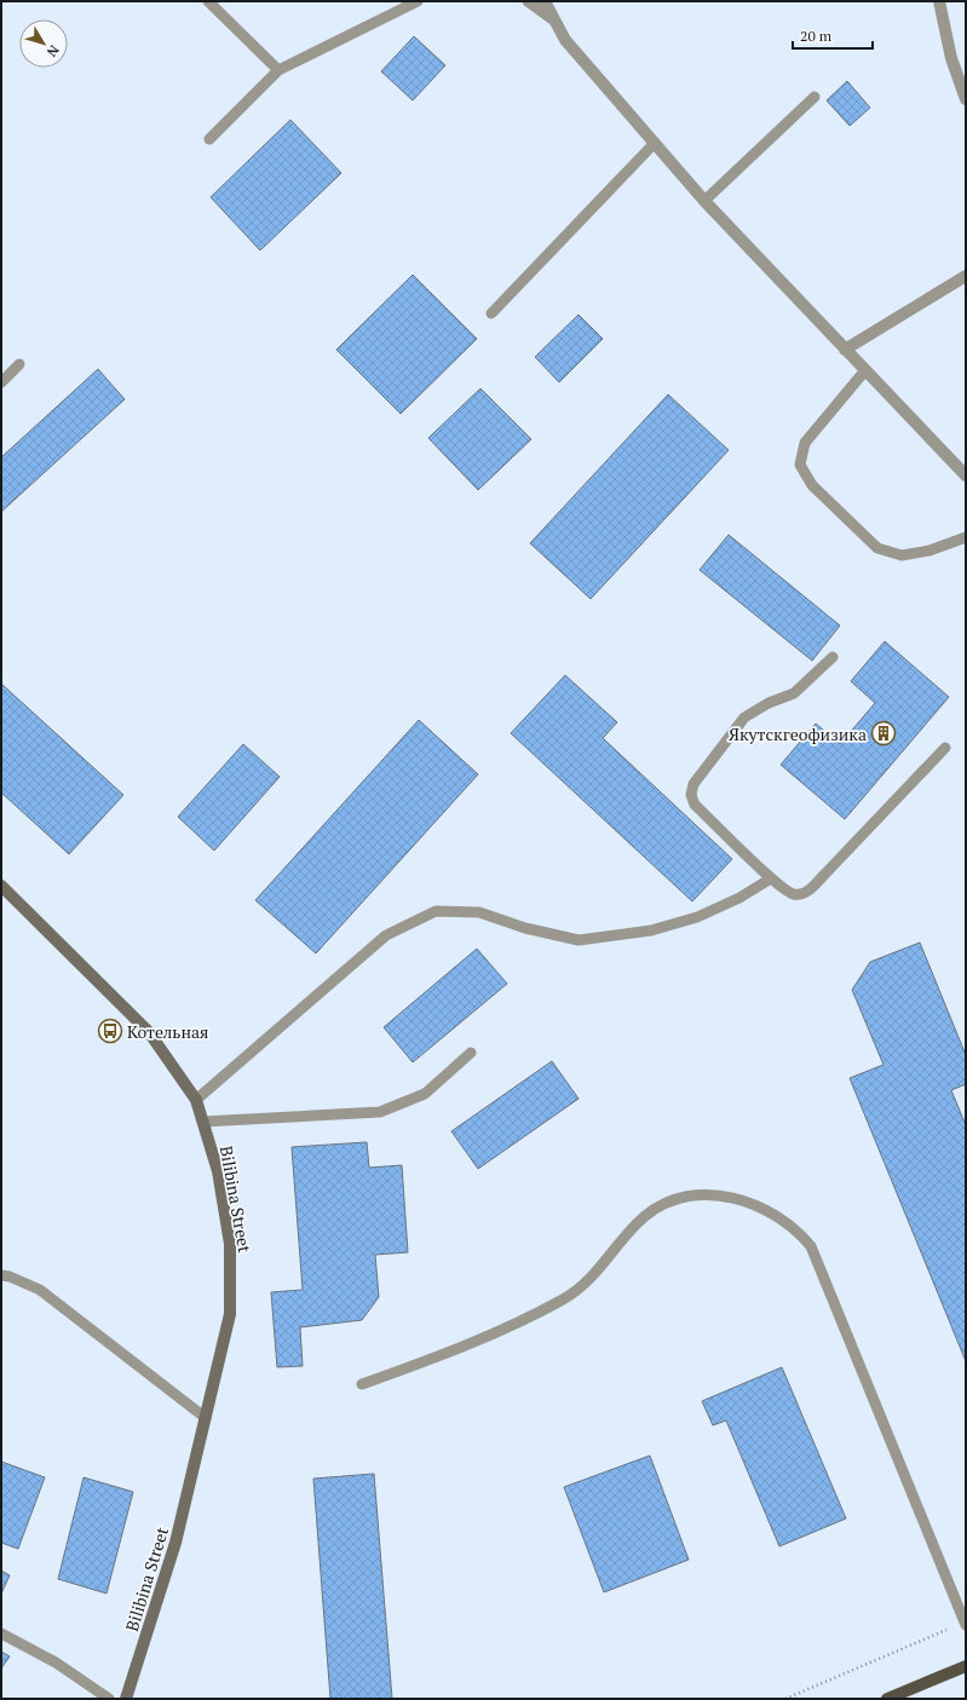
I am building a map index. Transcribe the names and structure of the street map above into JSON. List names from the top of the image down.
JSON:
{
  "streets": {
    "main road": ["Bilibina Street"]
  },
  "places": {
    "building": ["Якутскгеофизика"],
    "bus stop": ["Котельная"]
  },
  "scale_bar": "20 m",
  "north": "bottom right"
}
